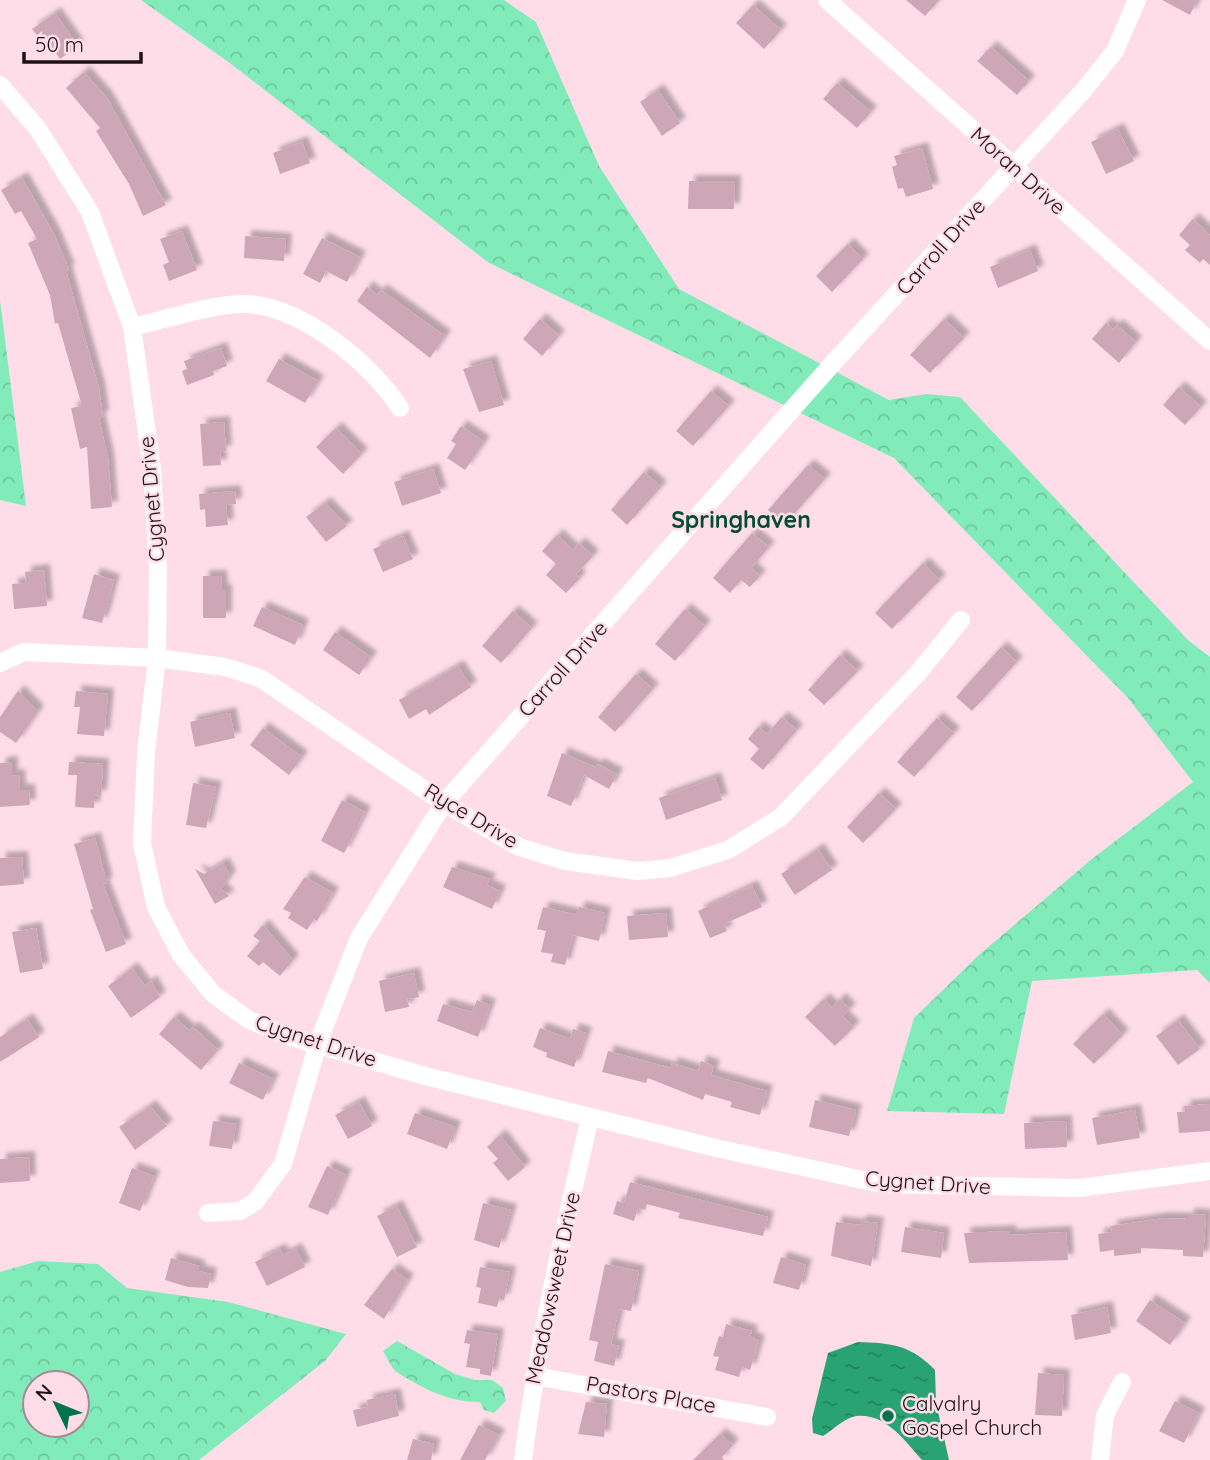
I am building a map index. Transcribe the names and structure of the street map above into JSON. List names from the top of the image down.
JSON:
{
  "streets": {
    "street": [
      "Moran Drive",
      "Carroll Drive",
      "Cygnet Drive",
      "Ryce Drive",
      "Meadowsweet Drive",
      "Pastors Place"
    ]
  },
  "crossings": [
    ["Moran Drive", "Carroll Drive"],
    ["Carroll Drive", "Cygnet Drive"],
    ["Carroll Drive", "Ryce Drive"],
    ["Cygnet Drive", "Ryce Drive"],
    ["Cygnet Drive", "Meadowsweet Drive"],
    ["Meadowsweet Drive", "Pastors Place"]
  ],
  "districts": ["Springhaven"],
  "places": ["Calvalry Gospel Church"],
  "scale_bar": "50 m",
  "north": "top left"
}
